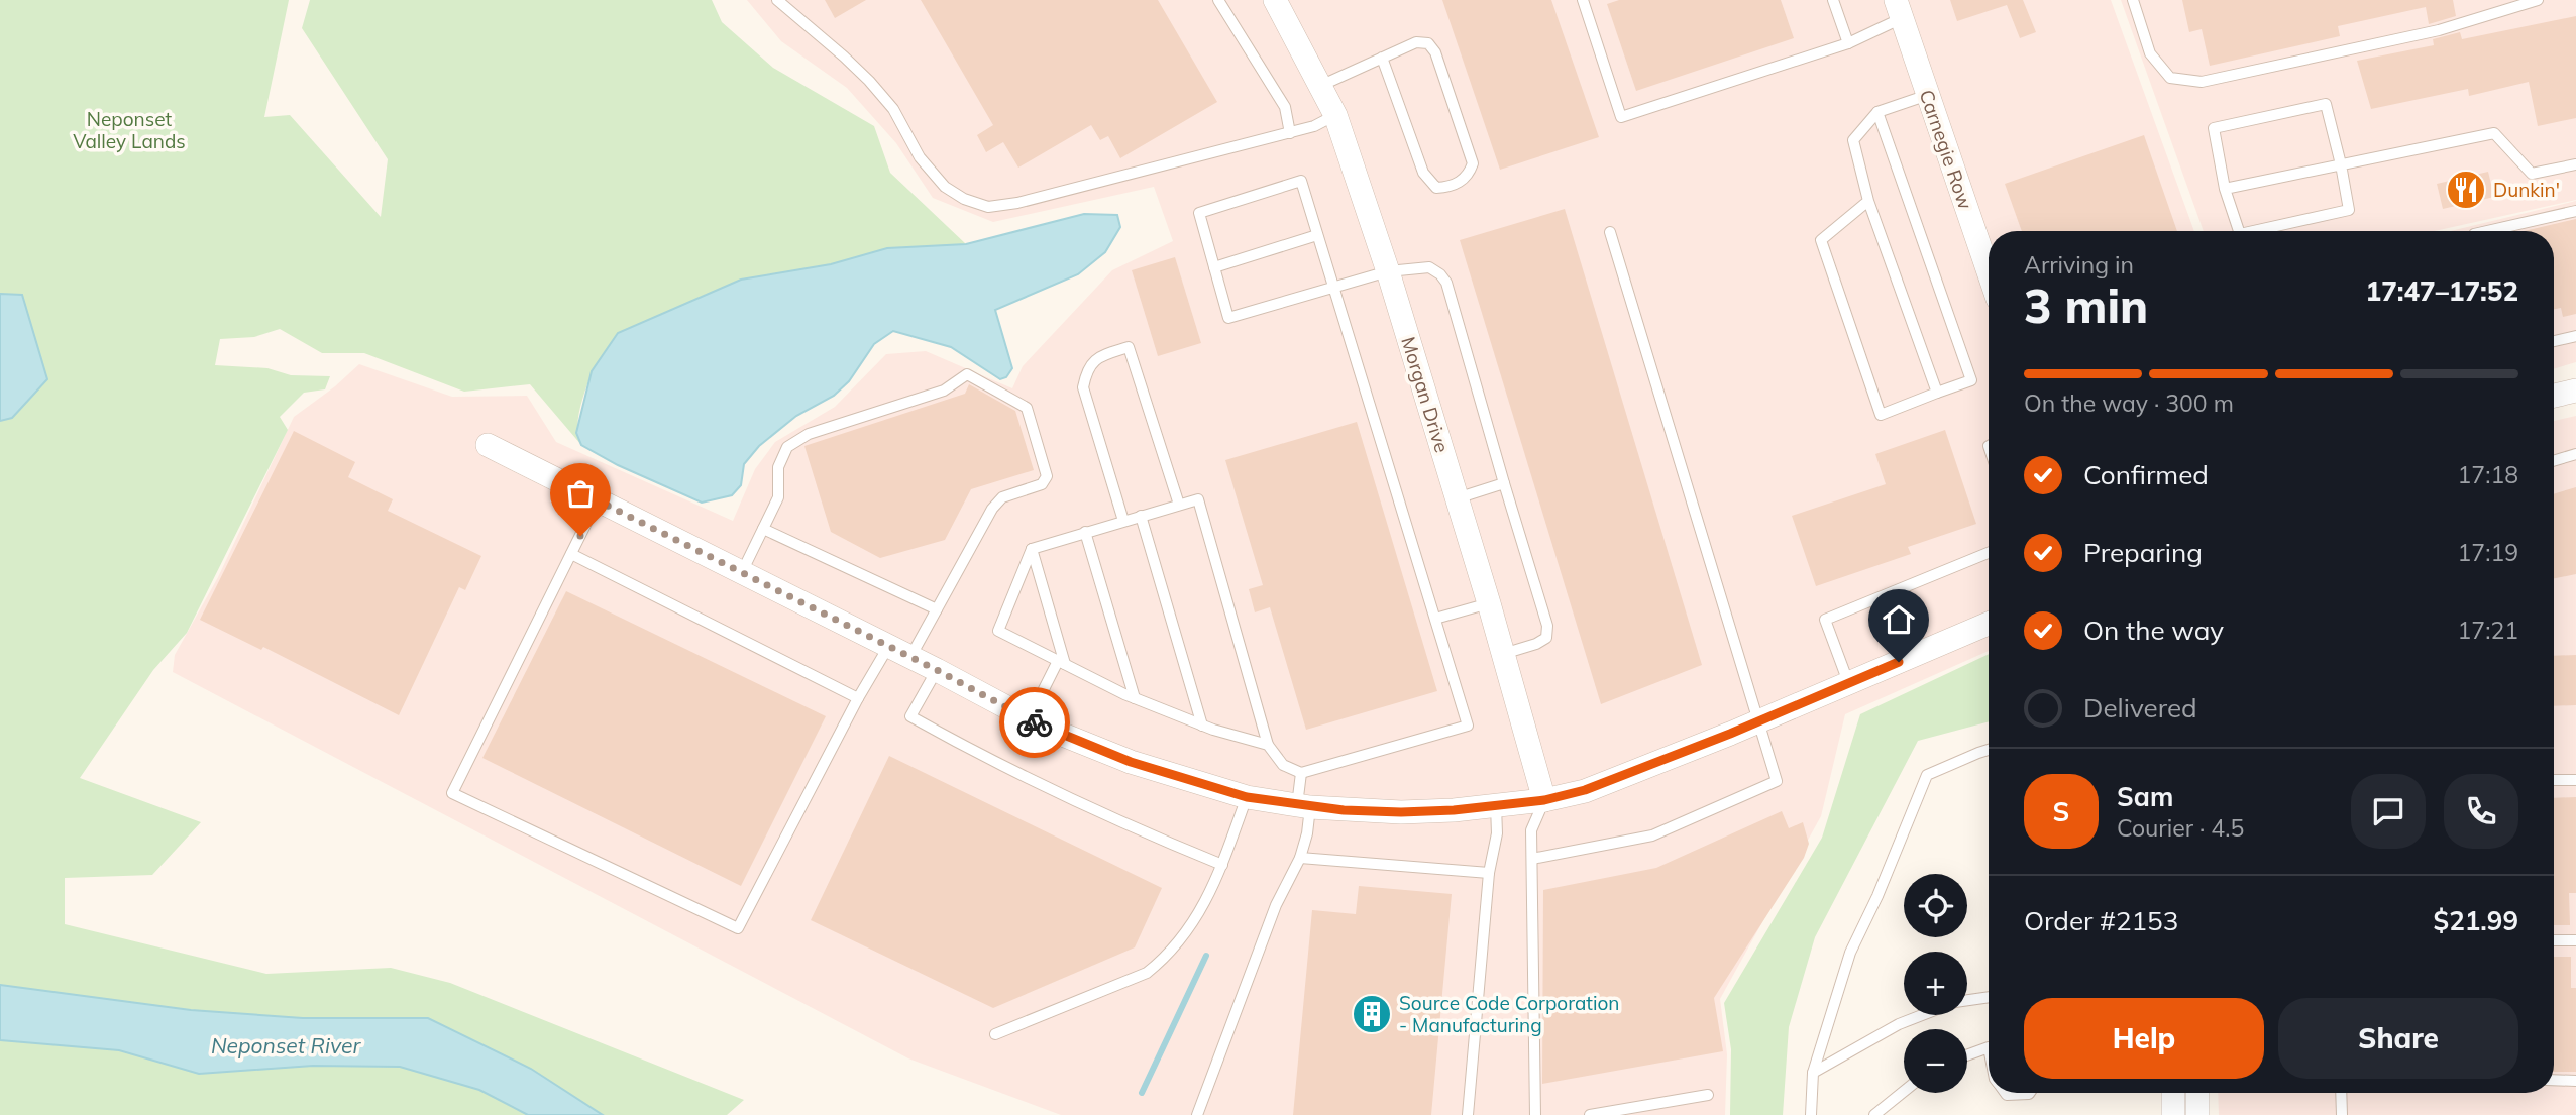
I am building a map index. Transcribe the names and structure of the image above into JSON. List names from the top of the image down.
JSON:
{
  "streets": {
    "street": ["Carnegie Row", "Morgan Drive"]
  },
  "water": ["Neponset River"],
  "parks": ["Neponset Valley Lands"],
  "places": {
    "restaurant": ["Dunkin'"],
    "building": ["Source Code Corporation - Manufacturing"]
  },
  "page": {
    "heading": ["3 min", "Arriving in", "17:47–17:52"],
    "panel": [
      "Sam",
      "Courier · 4.5",
      "Order #2153",
      "$21.99"
    ],
    "bar": "On the way · 300 m",
    "list": [
      ["Confirmed", "17:18"],
      ["Preparing", "17:19"],
      ["On the way", "17:21"],
      "Delivered"
    ],
    "round": "S",
    "map_buttons": ["+", "−"],
    "buttons": ["Help", "Share"]
  }
}
